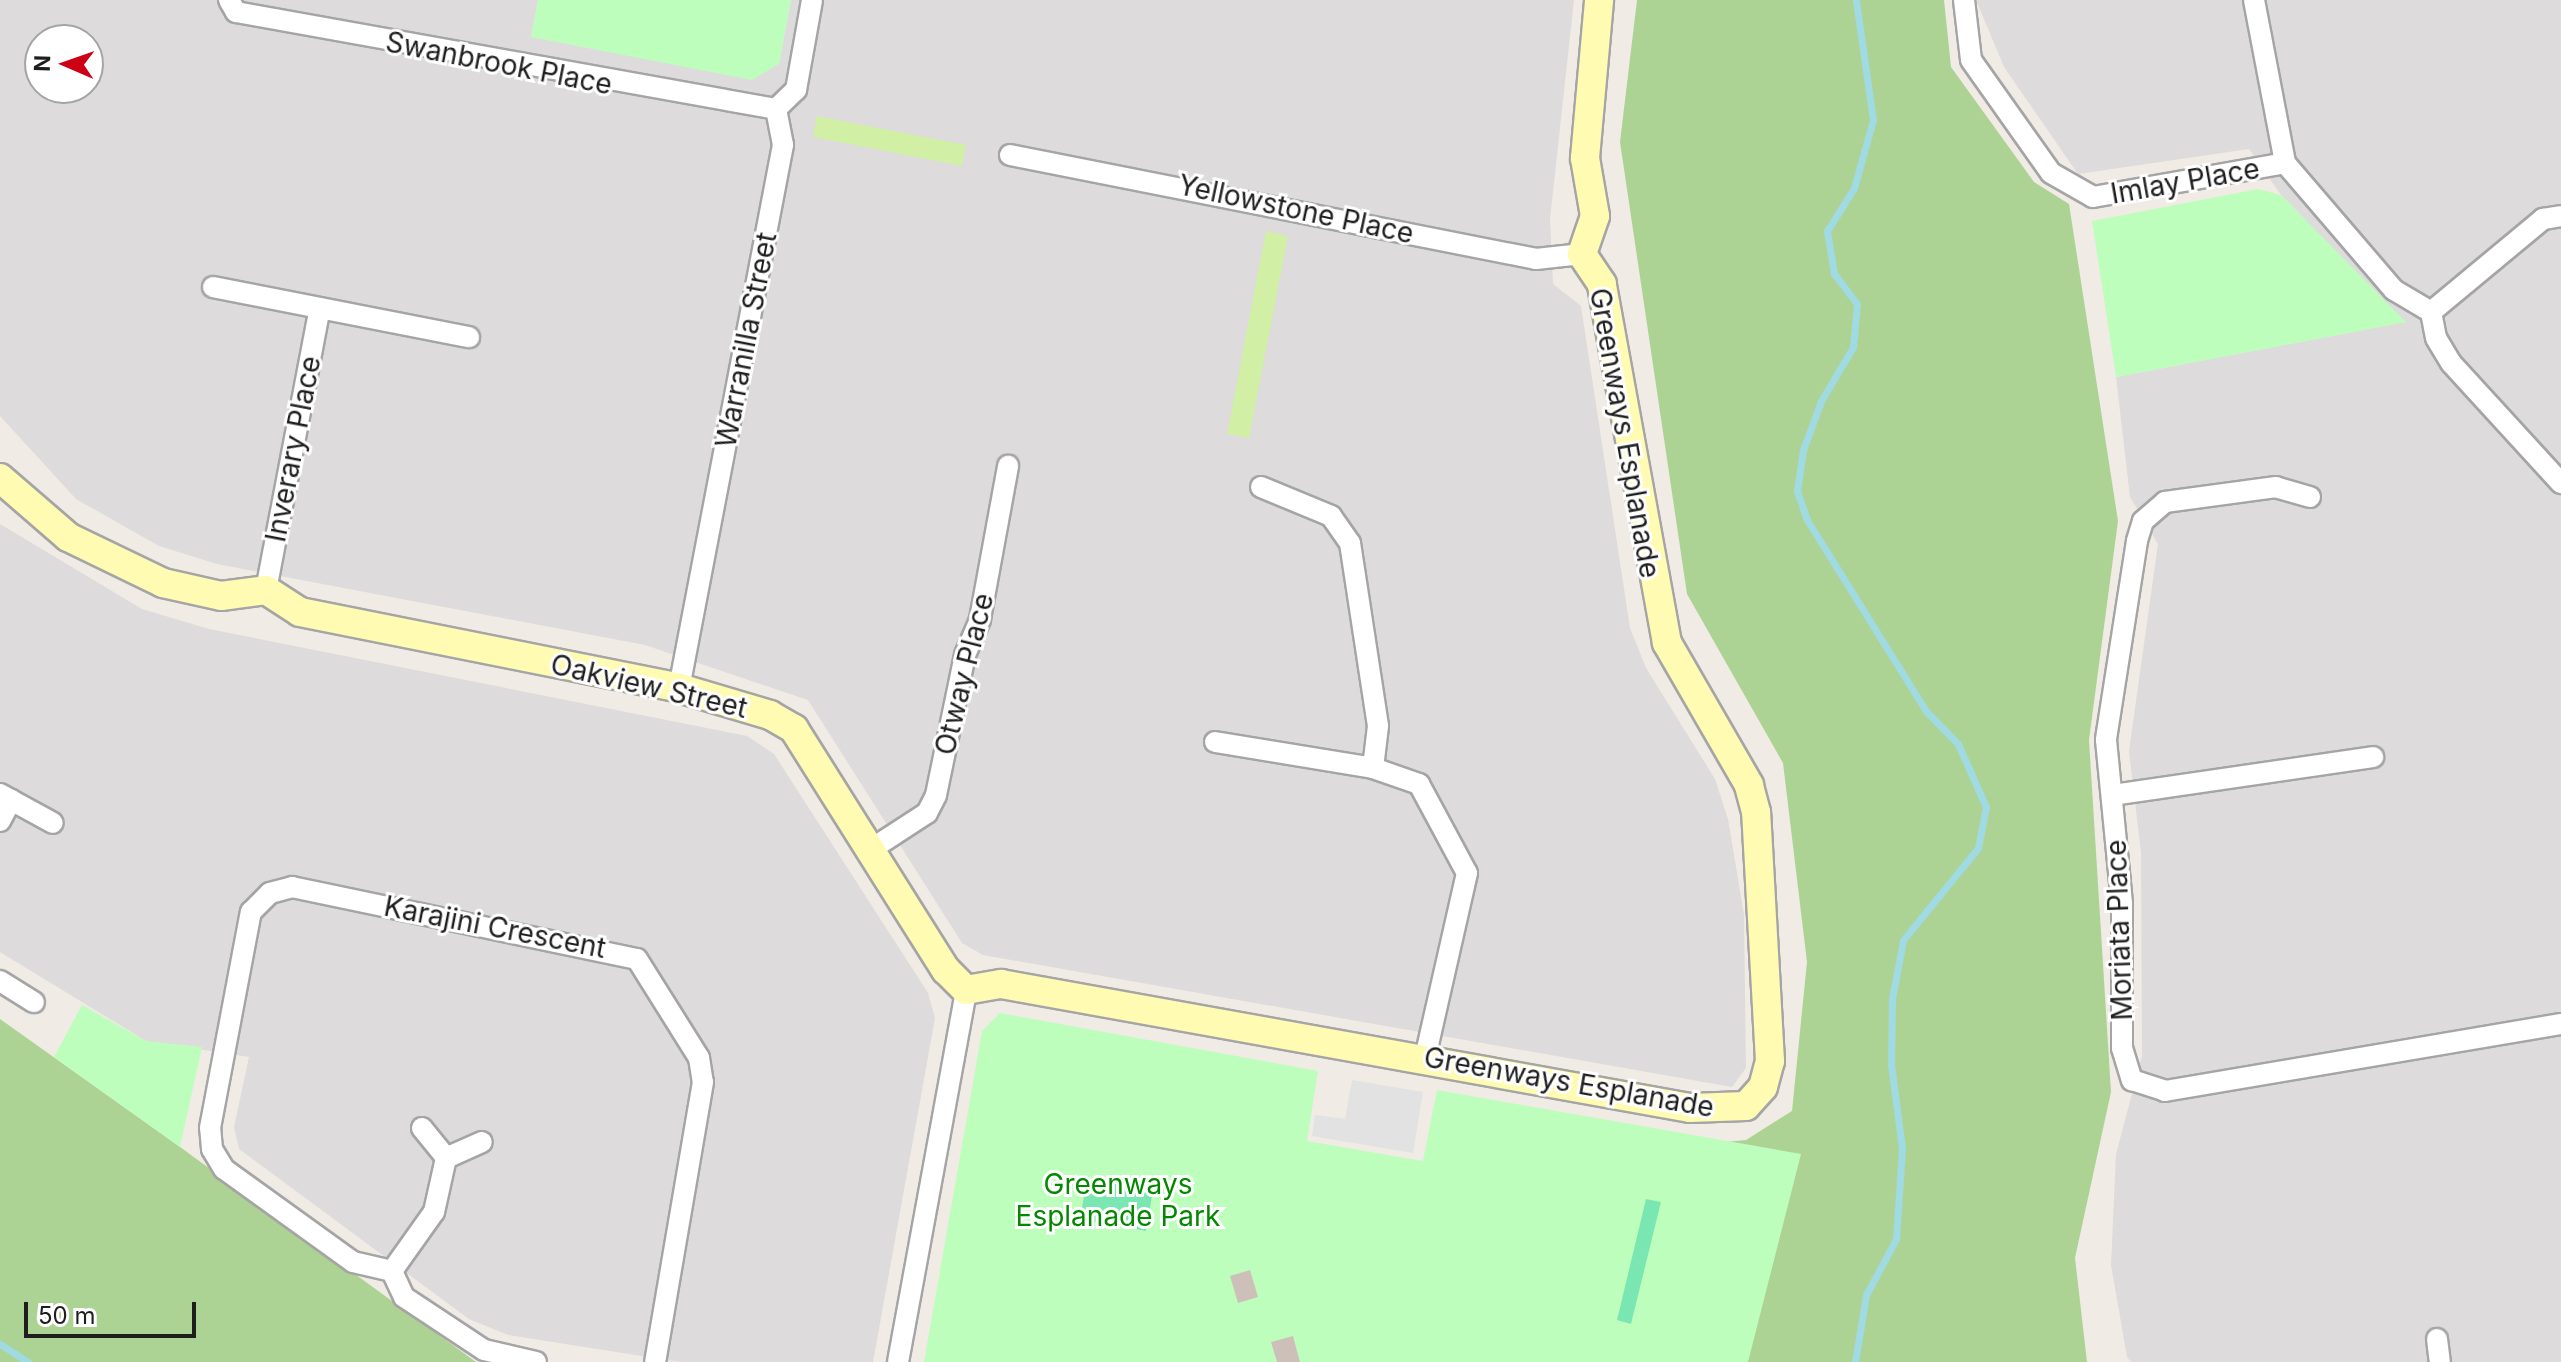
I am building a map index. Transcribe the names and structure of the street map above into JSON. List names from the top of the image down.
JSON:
{
  "streets": {
    "street": [
      "Swanbrook Place",
      "Imlay Place",
      "Yellowstone Place",
      "Warranilla Street",
      "Greenways Esplanade",
      "Inverary Place",
      "Otway Place",
      "Oakview Street",
      "Karajini Crescent",
      "Moriata Place"
    ]
  },
  "crossings": [
    ["Swanbrook Place", "Warranilla Street"],
    ["Yellowstone Place", "Greenways Esplanade"],
    ["Warranilla Street", "Oakview Street"],
    ["Greenways Esplanade", "Oakview Street"],
    ["Inverary Place", "Oakview Street"],
    ["Otway Place", "Oakview Street"]
  ],
  "parks": ["Greenways Esplanade Park"],
  "scale_bar": "50 m",
  "north": "left"
}
